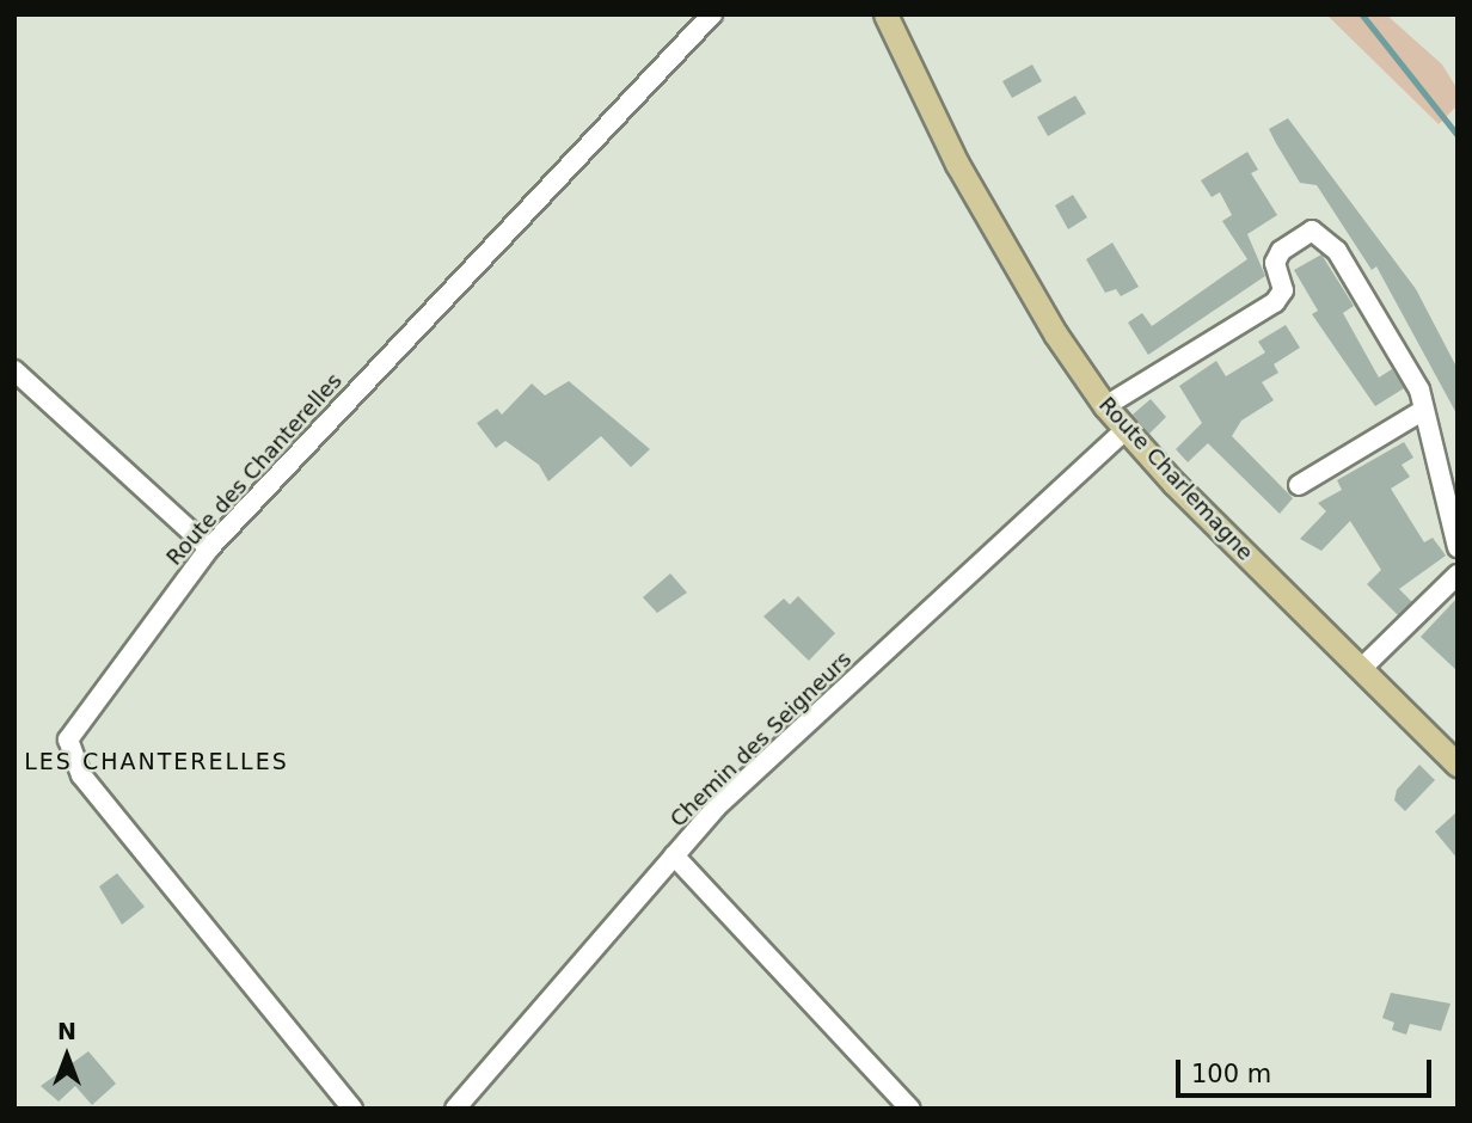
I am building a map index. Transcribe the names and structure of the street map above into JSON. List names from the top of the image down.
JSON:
{
  "streets": {
    "main road": ["Route Charlemagne"],
    "street": ["Route des Chanterelles", "Chemin des Seigneurs"]
  },
  "crossings": [
    ["Route Charlemagne", "Chemin des Seigneurs"]
  ],
  "districts": ["LES CHANTERELLES"],
  "scale_bar": "100 m",
  "north": "top"
}
